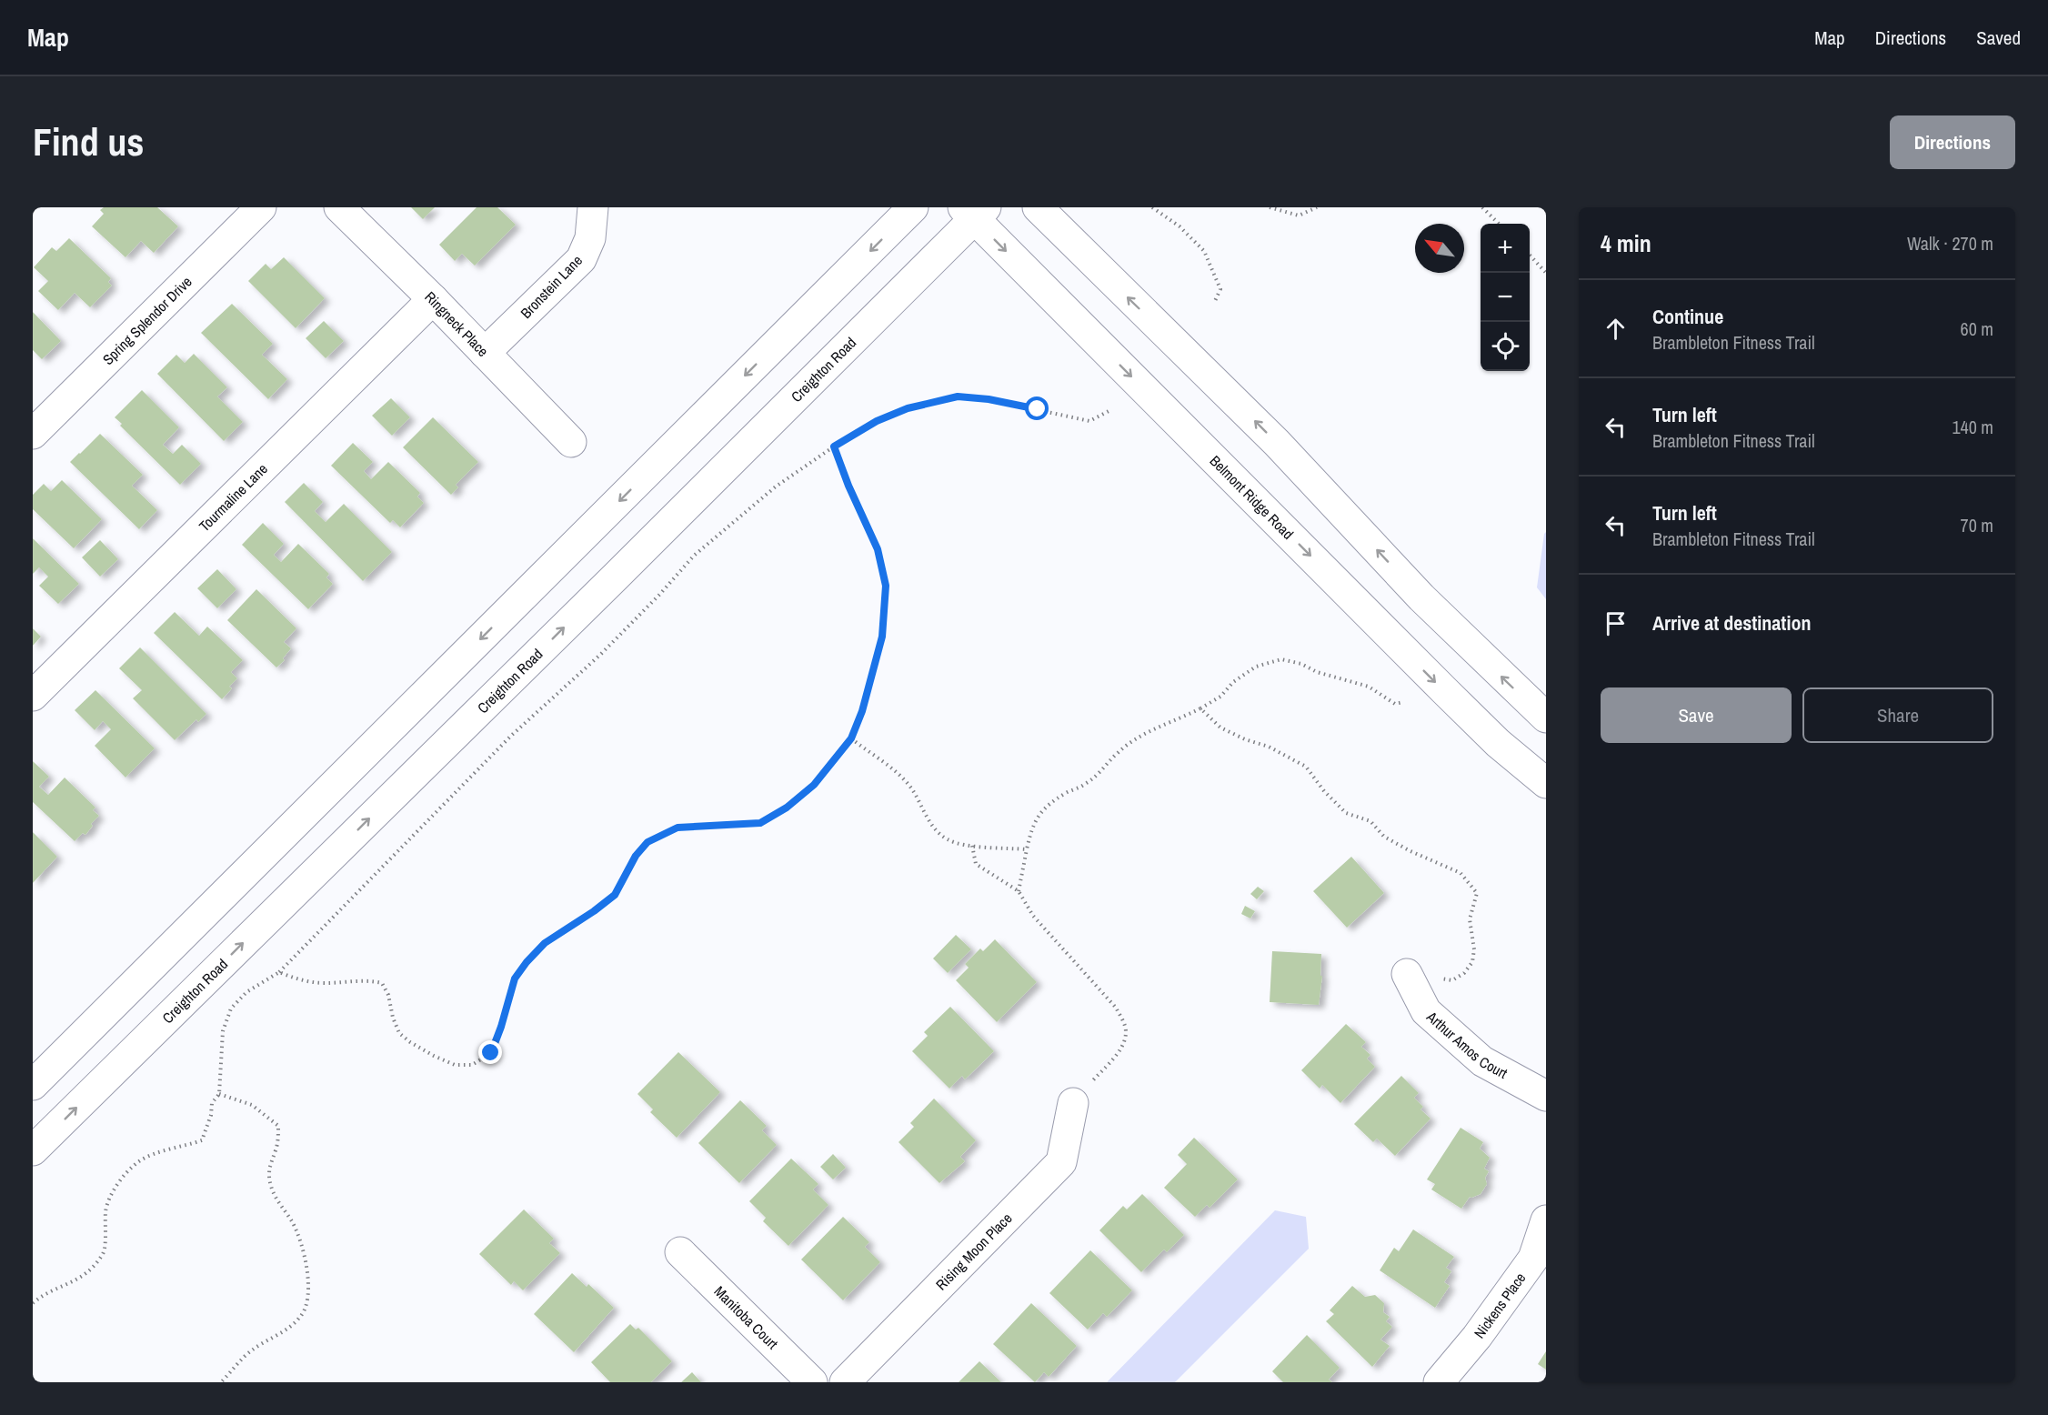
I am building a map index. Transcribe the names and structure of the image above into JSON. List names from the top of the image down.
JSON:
{
  "streets": {
    "street": [
      "Bronstein Lane",
      "Spring Splendor Drive",
      "Ringneck Place",
      "Creighton Road",
      "Tourmaline Lane",
      "Belmont Ridge Road",
      "Arthur Amos Court",
      "Rising Moon Place",
      "Nickens Place",
      "Manitoba Court"
    ]
  },
  "crossings": [
    ["Bronstein Lane", "Ringneck Place"],
    ["Ringneck Place", "Tourmaline Lane"],
    ["Creighton Road", "Belmont Ridge Road"]
  ],
  "north": "top left",
  "page": {
    "header": "Map",
    "nav": ["Map", "Directions", "Saved"],
    "buttons": [
      "Directions",
      ["Save", "Share"]
    ],
    "title": "Find us",
    "heading": ["4 min", "Walk · 270 m"],
    "map_buttons": ["+", "−"],
    "list": [
      ["Continue", "Brambleton Fitness Trail", "60 m"],
      ["Turn left", "Brambleton Fitness Trail", "140 m"],
      ["Turn left", "Brambleton Fitness Trail", "70 m"],
      "Arrive at destination"
    ]
  }
}
